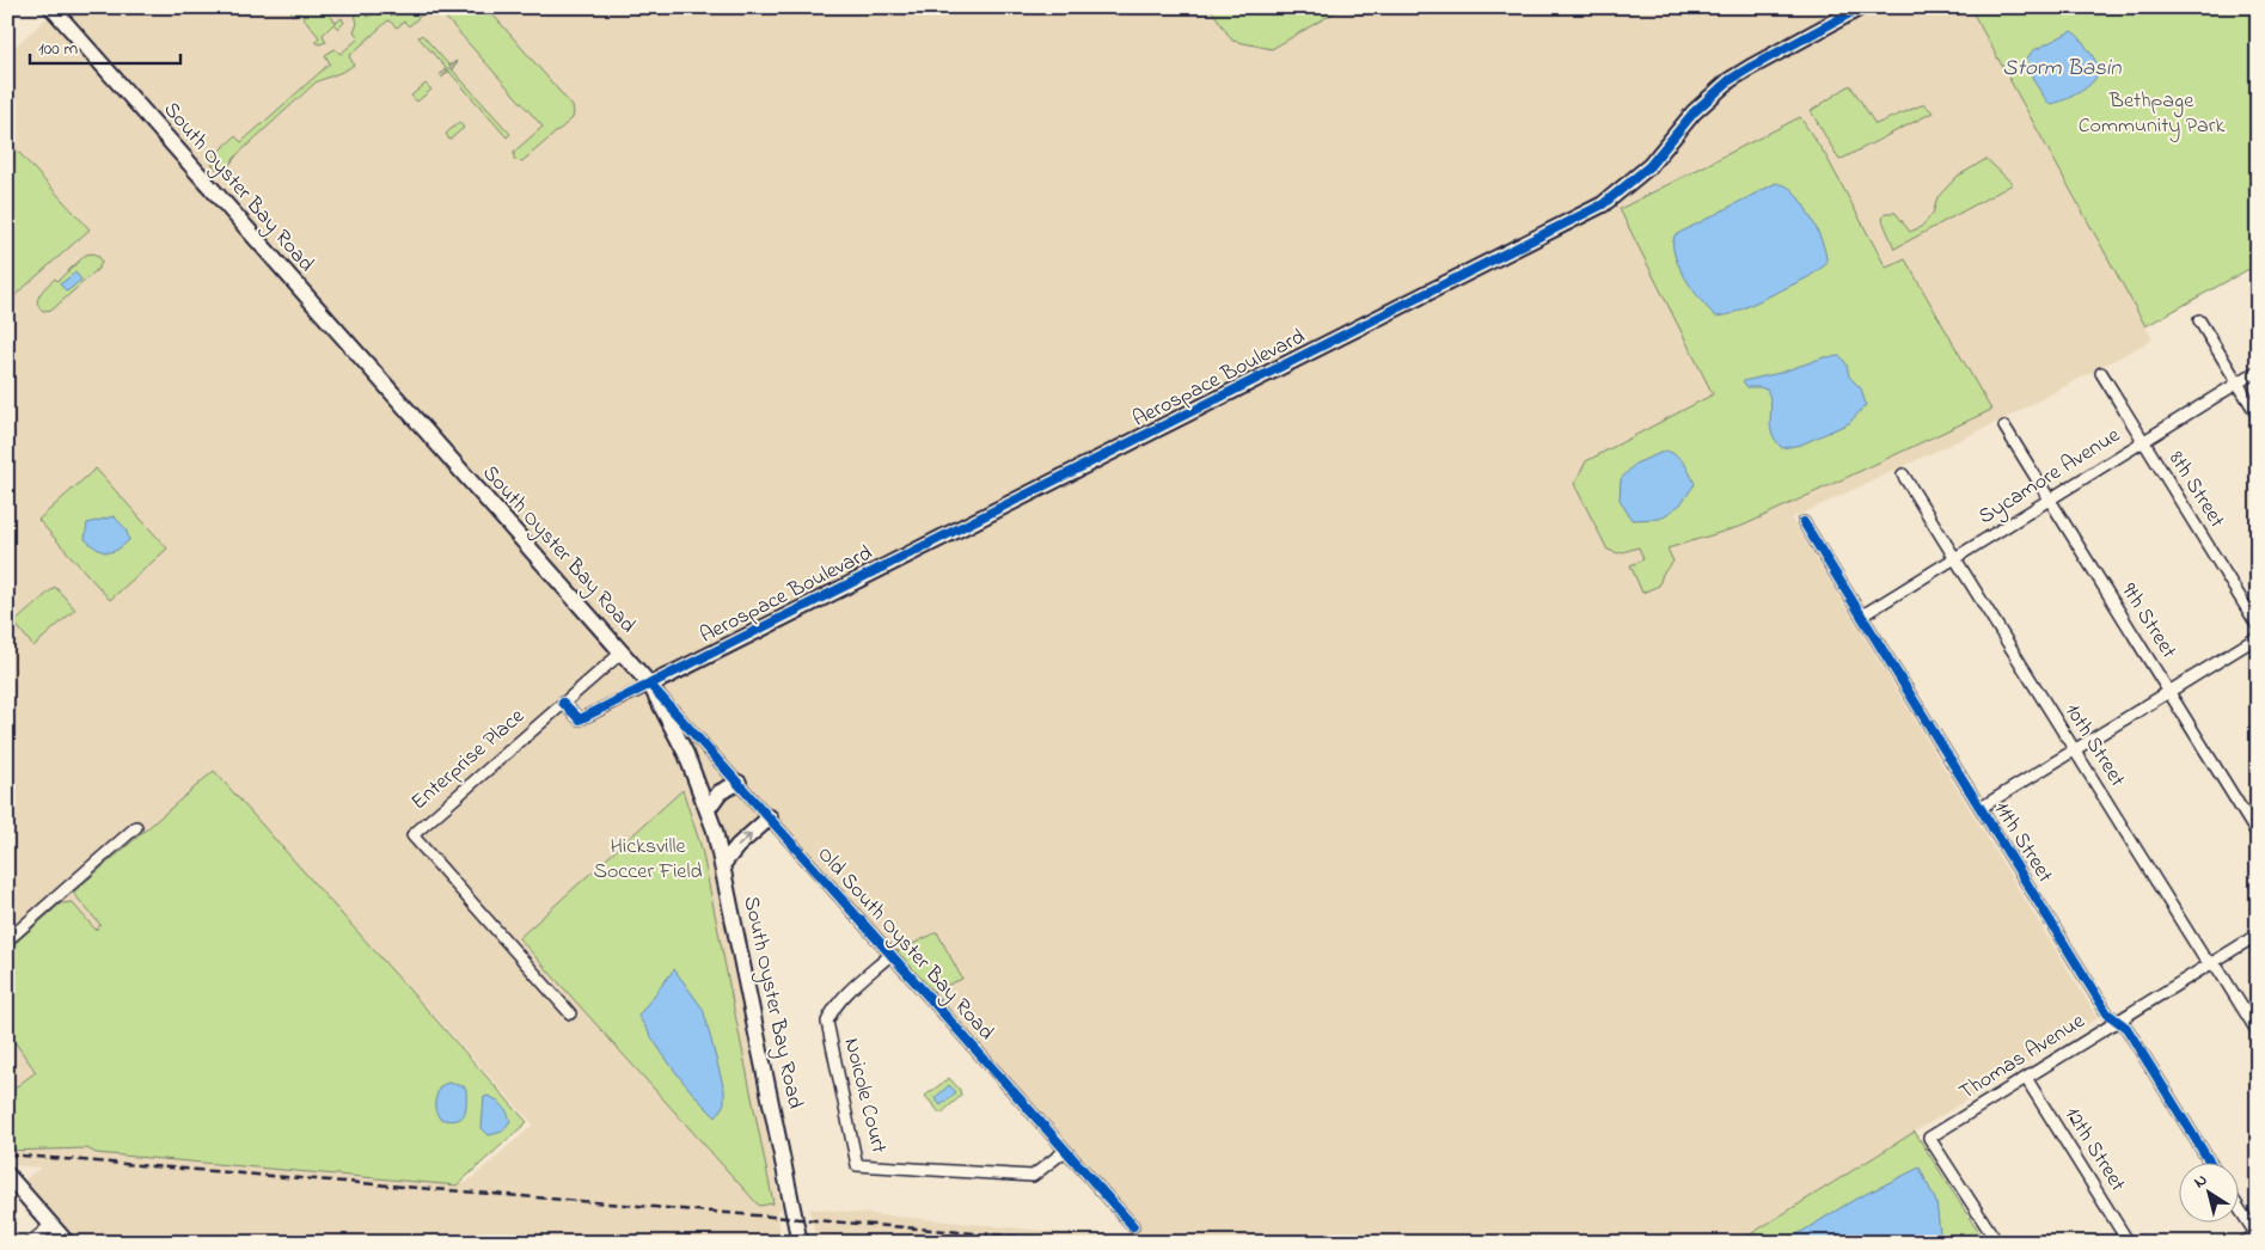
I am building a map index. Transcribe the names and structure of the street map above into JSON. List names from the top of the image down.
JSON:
{
  "streets": {
    "main road": ["South Oyster Bay Road", "Aerospace Boulevard"],
    "street": [
      "Sycamore Avenue",
      "8th Street",
      "9th Street",
      "10th Street",
      "Enterprise Place",
      "11th Street",
      "Old South Oyster Bay Road",
      "Thomas Avenue",
      "Noicole Court",
      "12th Street"
    ]
  },
  "crossings": [
    ["South Oyster Bay Road", "Aerospace Boulevard"],
    ["South Oyster Bay Road", "Enterprise Place"],
    ["South Oyster Bay Road", "Old South Oyster Bay Road"],
    ["Aerospace Boulevard", "Enterprise Place"],
    ["Aerospace Boulevard", "Old South Oyster Bay Road"],
    ["Sycamore Avenue", "8th Street"],
    ["Sycamore Avenue", "9th Street"],
    ["Sycamore Avenue", "10th Street"],
    ["Sycamore Avenue", "11th Street"],
    ["10th Street", "Thomas Avenue"],
    ["11th Street", "Thomas Avenue"],
    ["Old South Oyster Bay Road", "Noicole Court"],
    ["Thomas Avenue", "12th Street"]
  ],
  "water": ["Storm Basin"],
  "parks": ["Bethpage Community Park", "Hicksville Soccer Field"],
  "scale_bar": "100 m",
  "north": "top left"
}
